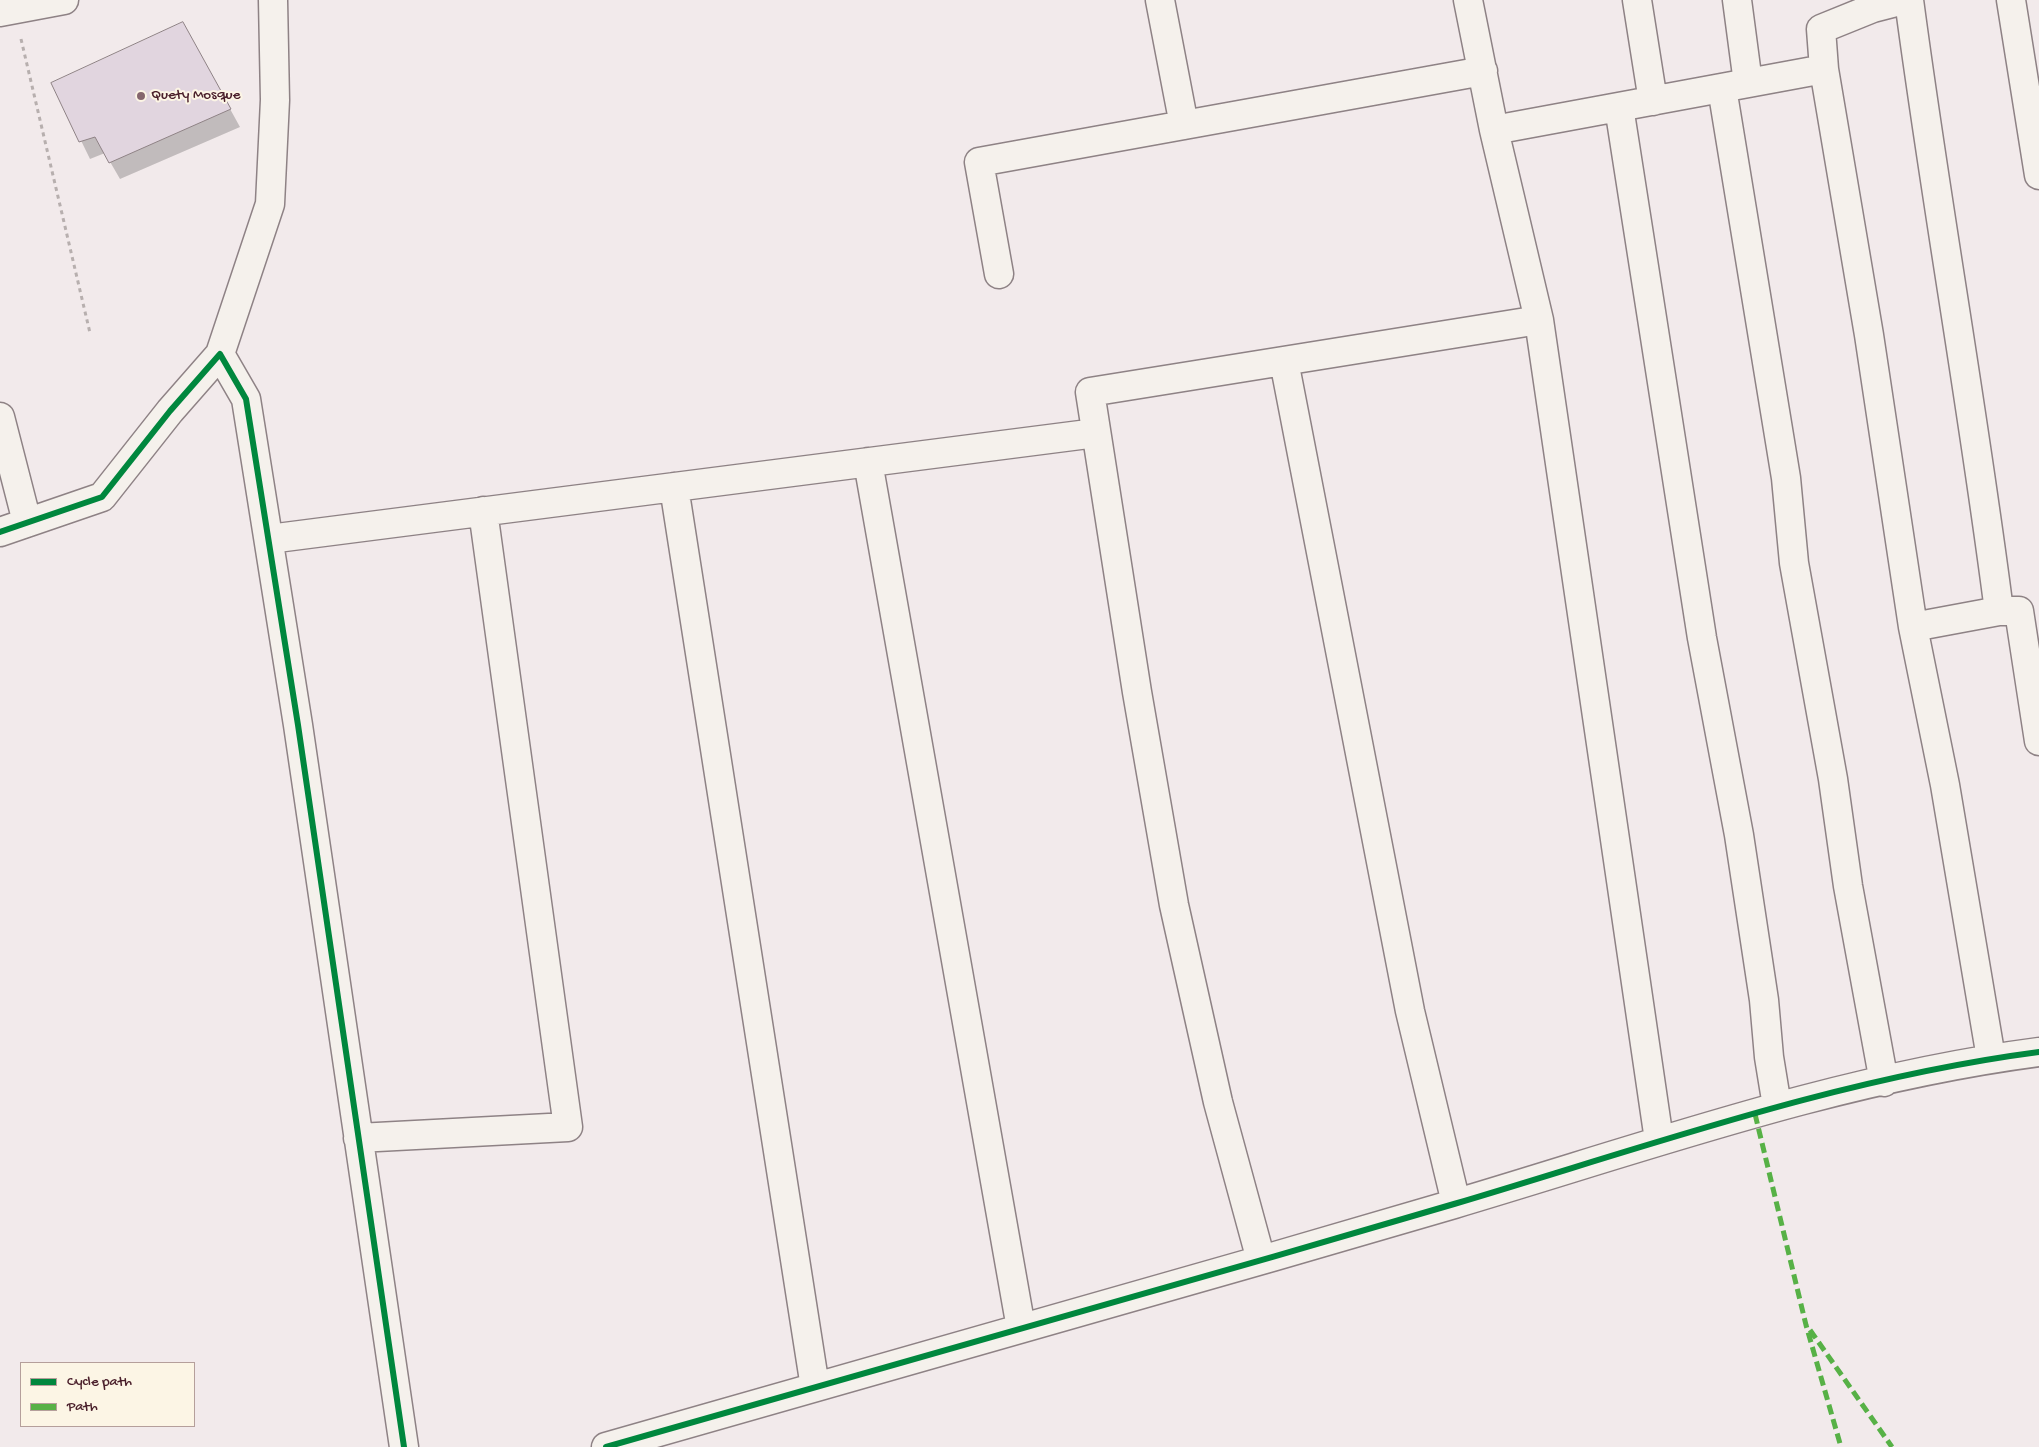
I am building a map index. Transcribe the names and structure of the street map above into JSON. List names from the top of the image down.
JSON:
{
  "places": ["Quety Mosque"],
  "legend": ["Cycle path", "Path"]
}
